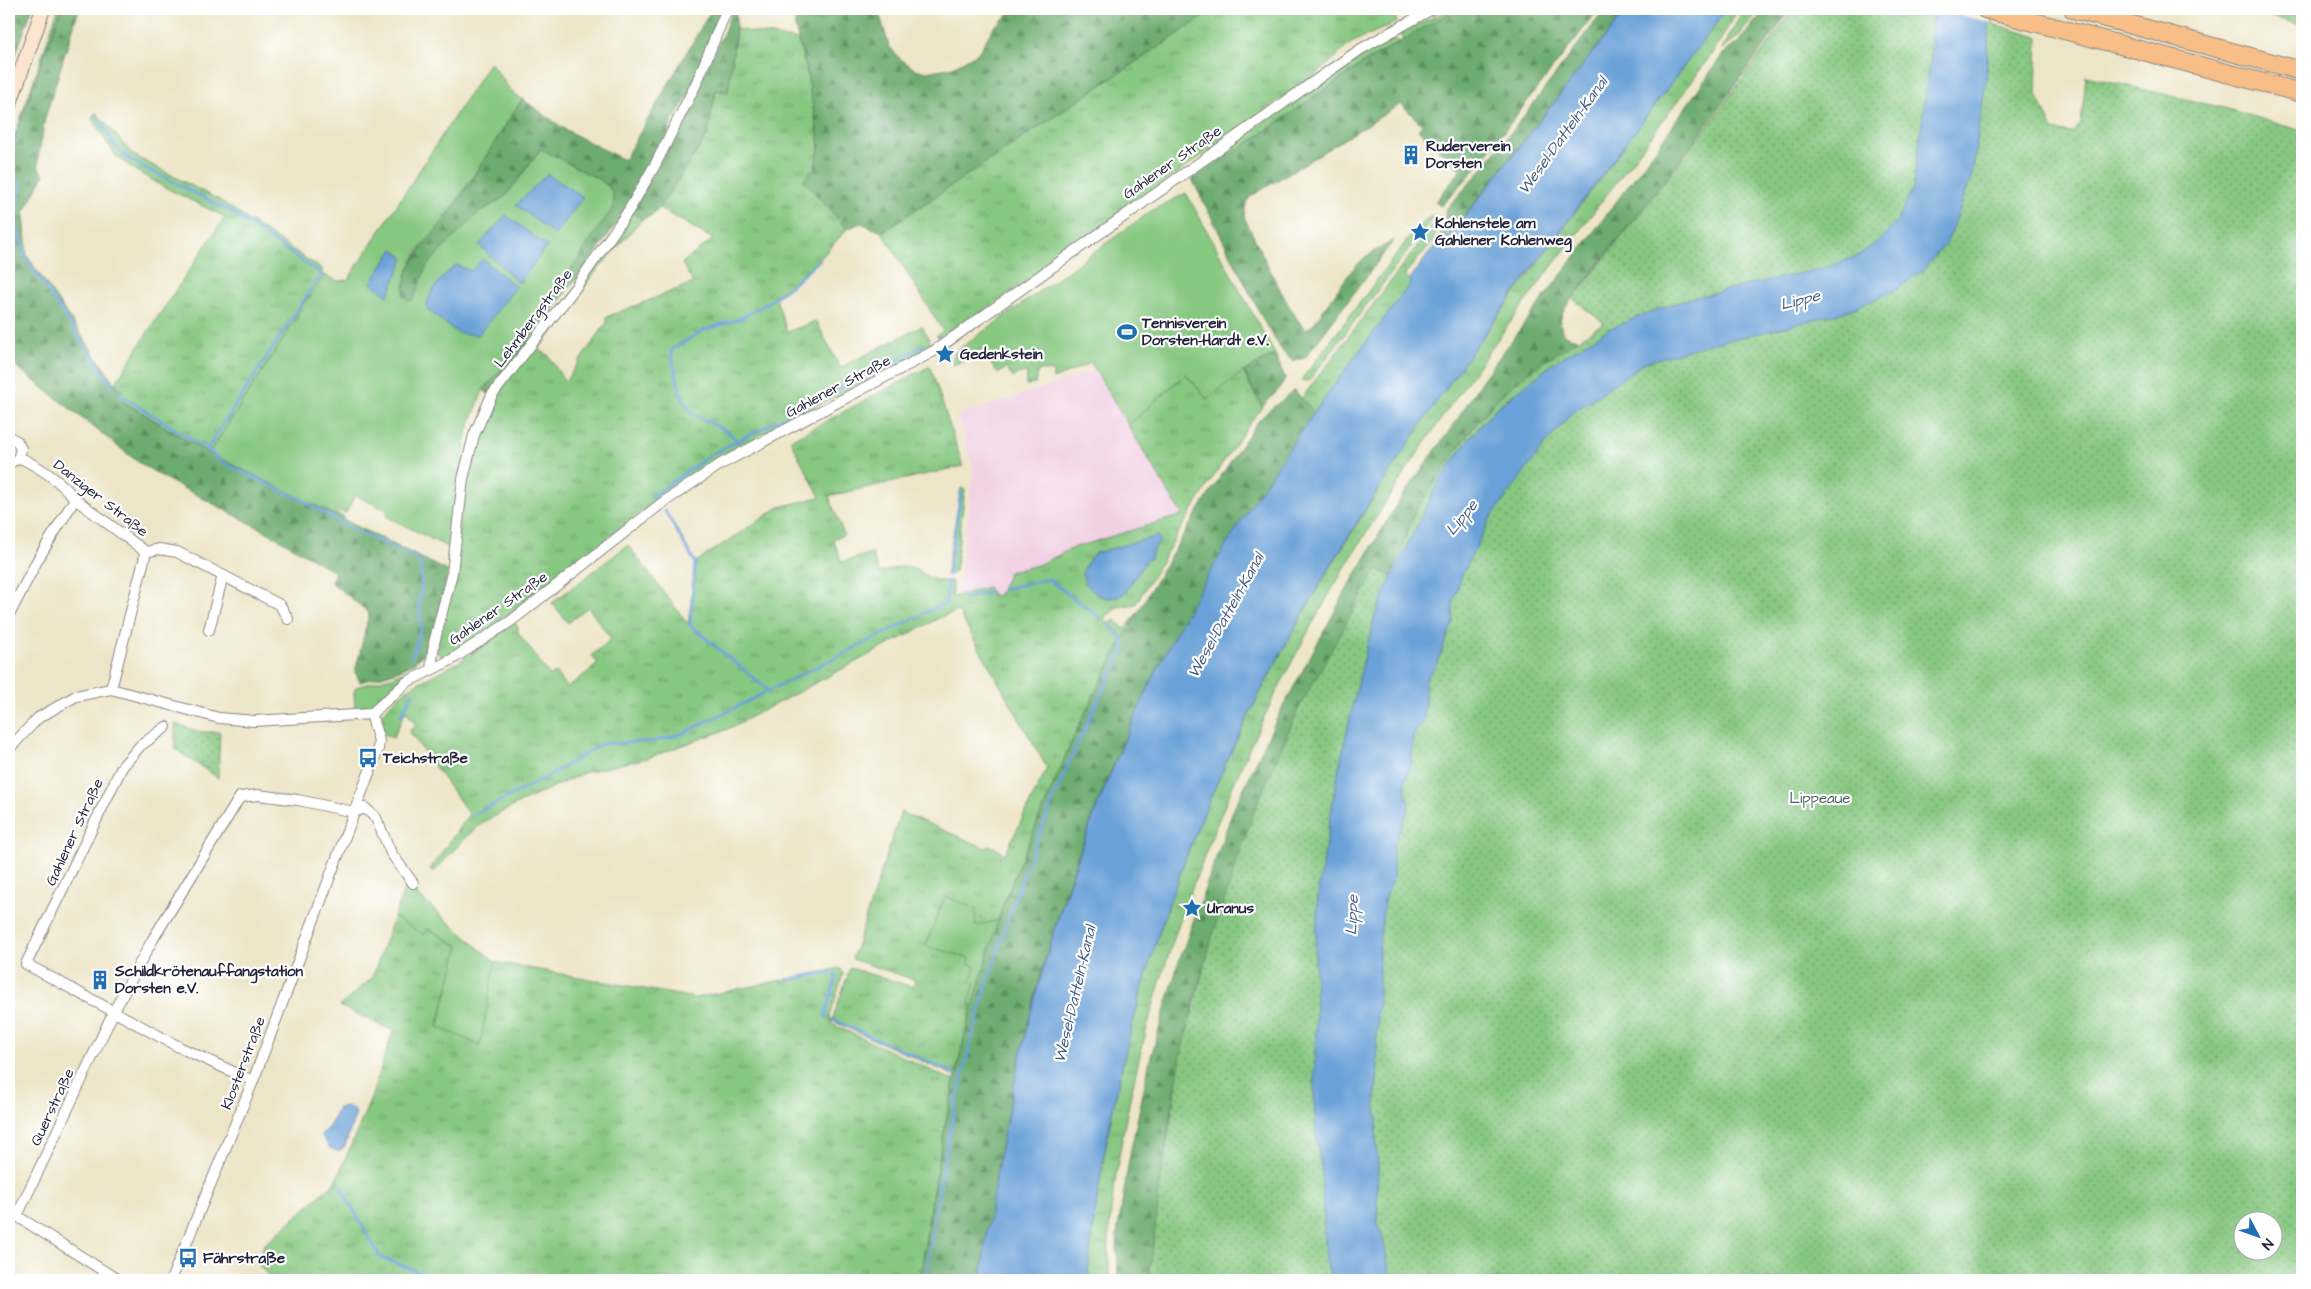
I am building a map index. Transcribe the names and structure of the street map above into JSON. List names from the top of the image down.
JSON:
{
  "streets": {
    "street": [
      "Gahlener Straße",
      "Lehmbergstraße",
      "Danziger Straße",
      "Klosterstraße",
      "Querstraße"
    ]
  },
  "crossings": [
    ["Gahlener Straße", "Lehmbergstraße"],
    ["Gahlener Straße", "Klosterstraße"],
    ["Gahlener Straße", "Querstraße"]
  ],
  "water": ["Wesel-Datteln-Kanal", "Lippe"],
  "parks": ["Lippeaue"],
  "places": {
    "building": ["Ruderverein Dorsten", "Schildkrötenauffangstation Dorsten e.V."],
    "place": ["Kohlenstele am Gahlener Kohlenweg", "Gedenkstein", "Uranus"],
    "sports": ["Tennisverein Dorsten-Hardt e.V."],
    "bus stop": ["Teichstraße", "Fährstraße"]
  },
  "north": "bottom right"
}
